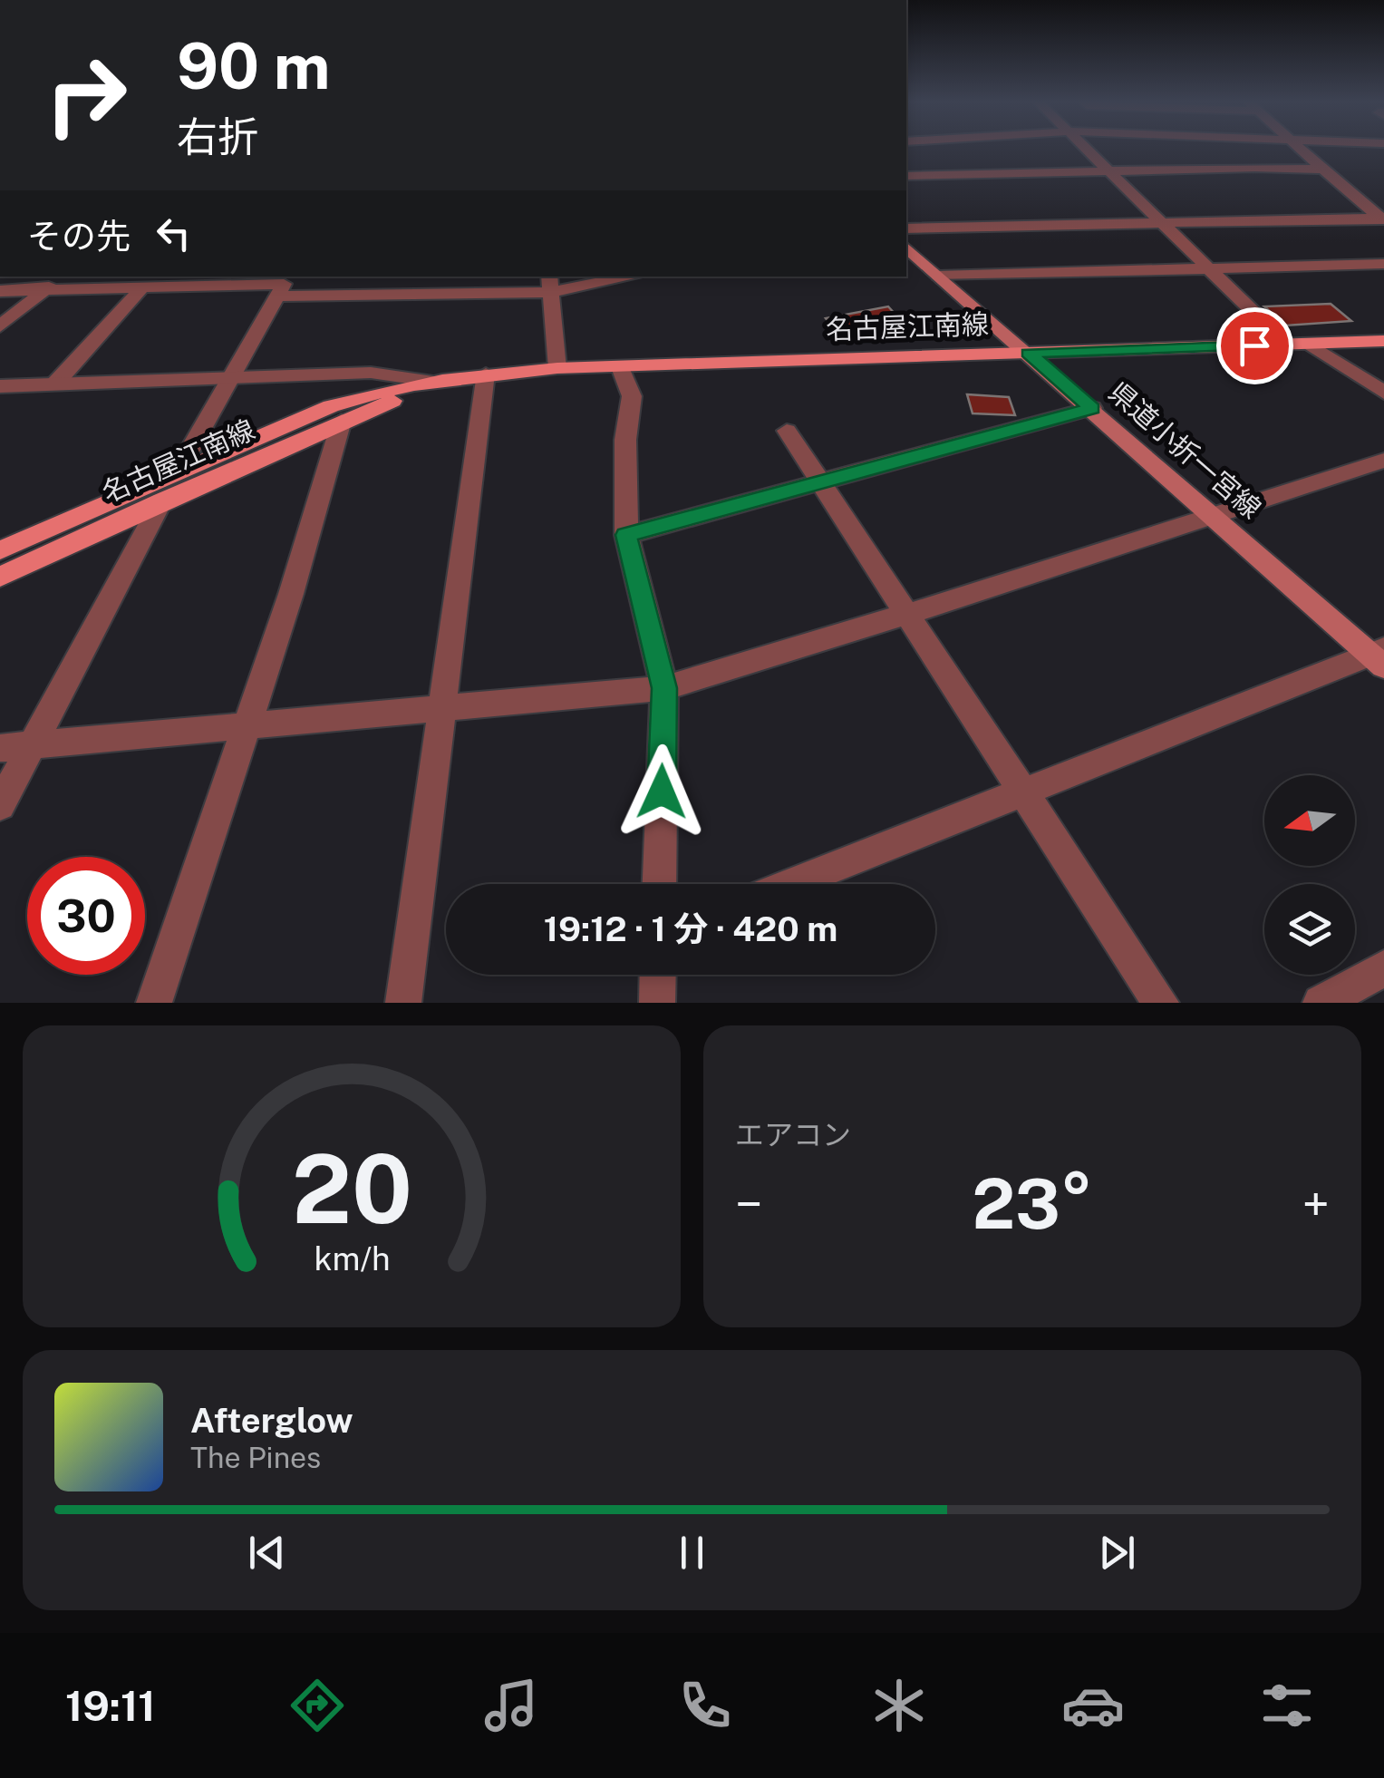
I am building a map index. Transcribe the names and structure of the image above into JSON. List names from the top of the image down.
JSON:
{
  "streets": {
    "main road": ["名古屋江南線", "県道小折一宮線"]
  },
  "crossings": [
    ["名古屋江南線", "県道小折一宮線"]
  ],
  "north": "left",
  "page": {
    "turn": ["90 m", "右折"],
    "then": "その先",
    "limit": "30",
    "trip": "19:12 · 1 分 · 420 m",
    "tile": "エアコン",
    "heat": ["−", "23°", "+"],
    "song": ["Afterglow", "The Pines"],
    "tabs": "19:11",
    "gauge": ["20", "km/h"]
  }
}
